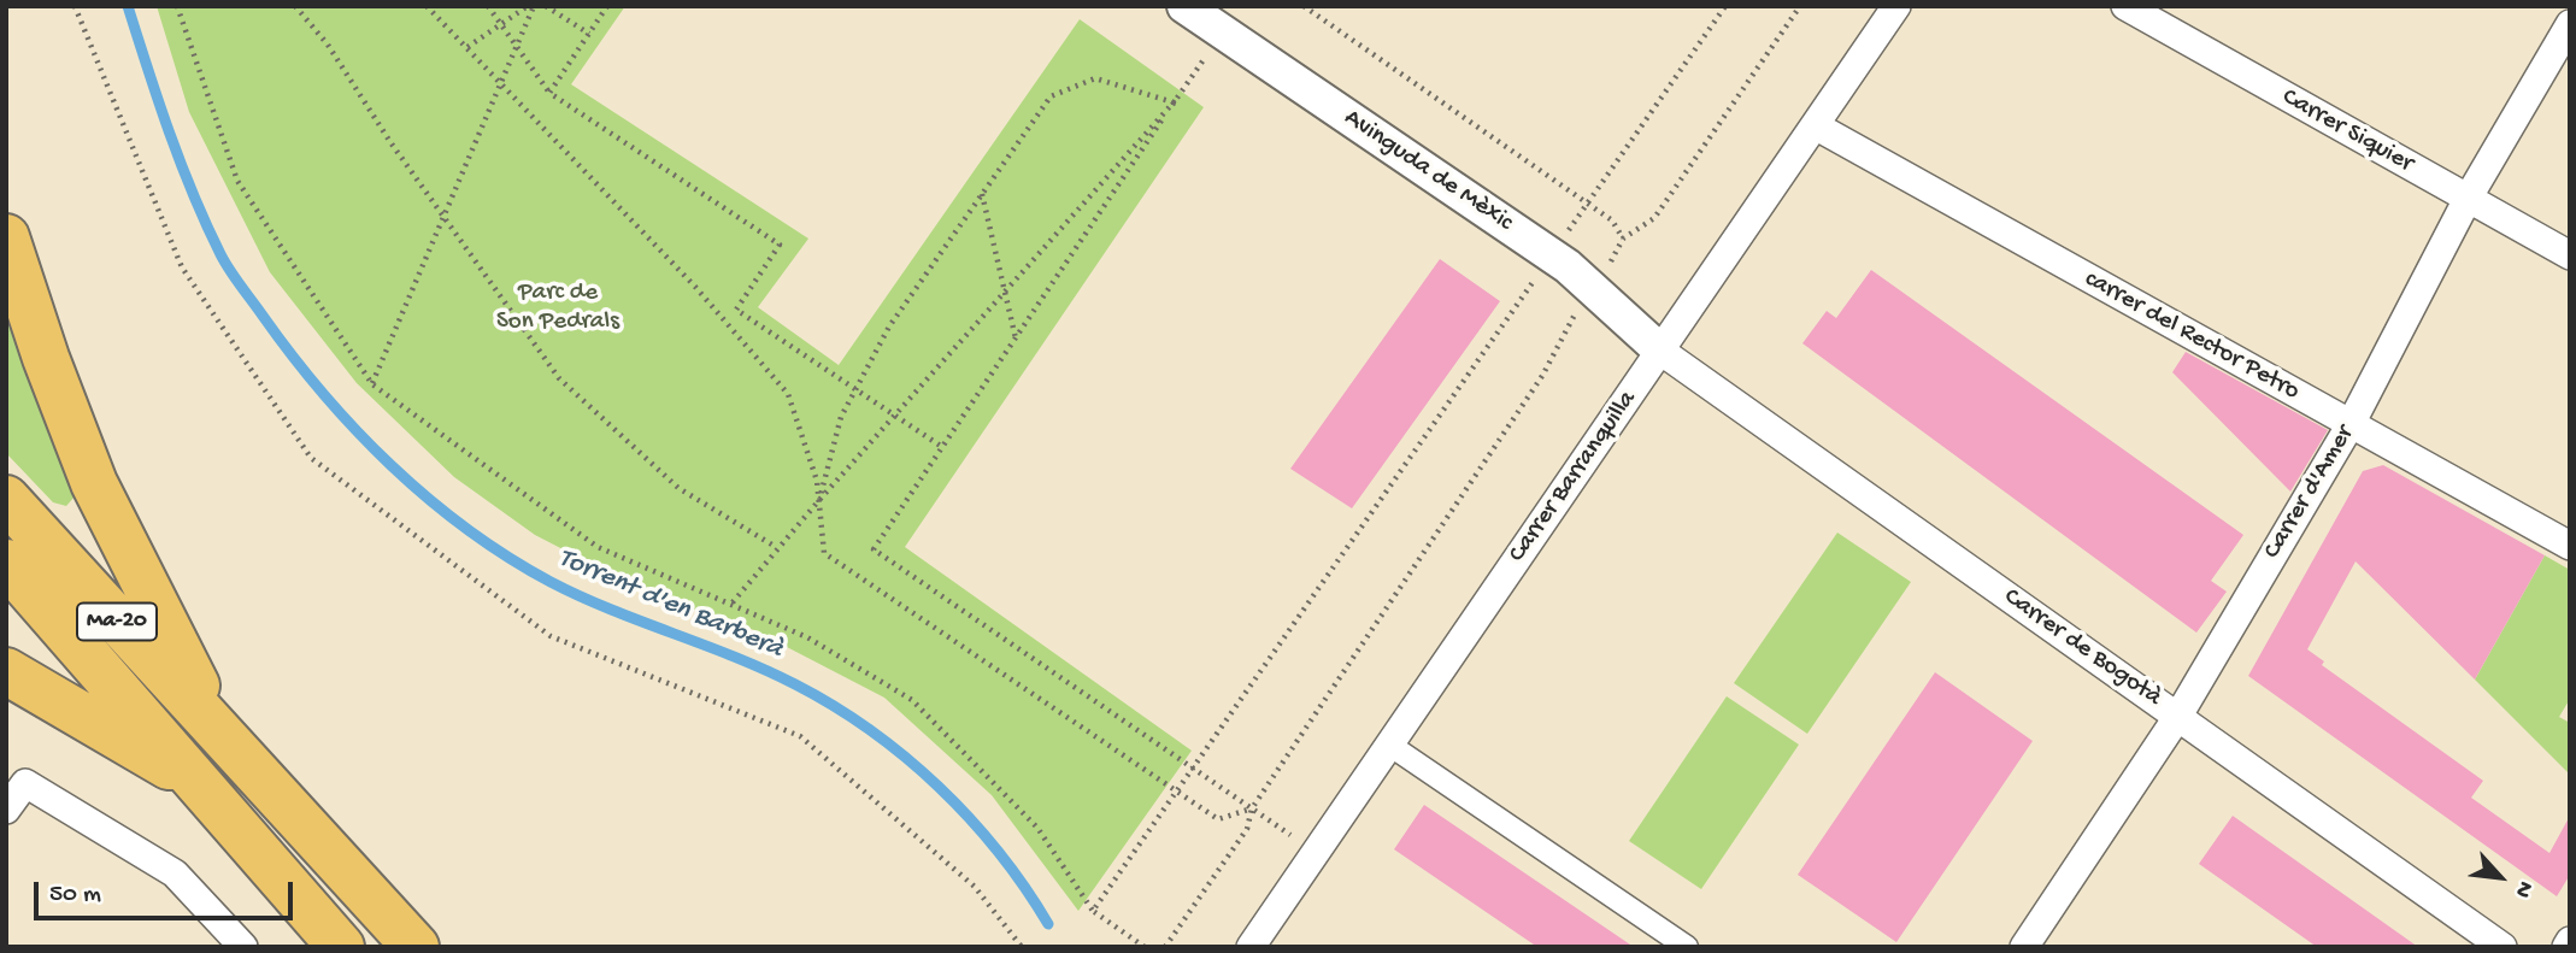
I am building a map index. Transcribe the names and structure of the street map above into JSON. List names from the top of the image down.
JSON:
{
  "streets": {
    "highway": ["Ma-20"],
    "street": [
      "Carrer Siquier",
      "Avinguda de Mèxic",
      "carrer del Rector Petro",
      "Carrer Barranquilla",
      "Carrer d'Amer",
      "Carrer de Bogotà"
    ]
  },
  "crossings": [
    ["Carrer Siquier", "Carrer d'Amer"],
    ["Avinguda de Mèxic", "Carrer Barranquilla"],
    ["Avinguda de Mèxic", "Carrer de Bogotà"],
    ["carrer del Rector Petro", "Carrer Barranquilla"],
    ["carrer del Rector Petro", "Carrer d'Amer"],
    ["Carrer Barranquilla", "Carrer de Bogotà"],
    ["Carrer d'Amer", "Carrer de Bogotà"]
  ],
  "water": ["Torrent d'en Barberà"],
  "parks": ["Parc de Son Pedrals"],
  "scale_bar": "50 m",
  "north": "bottom right"
}
